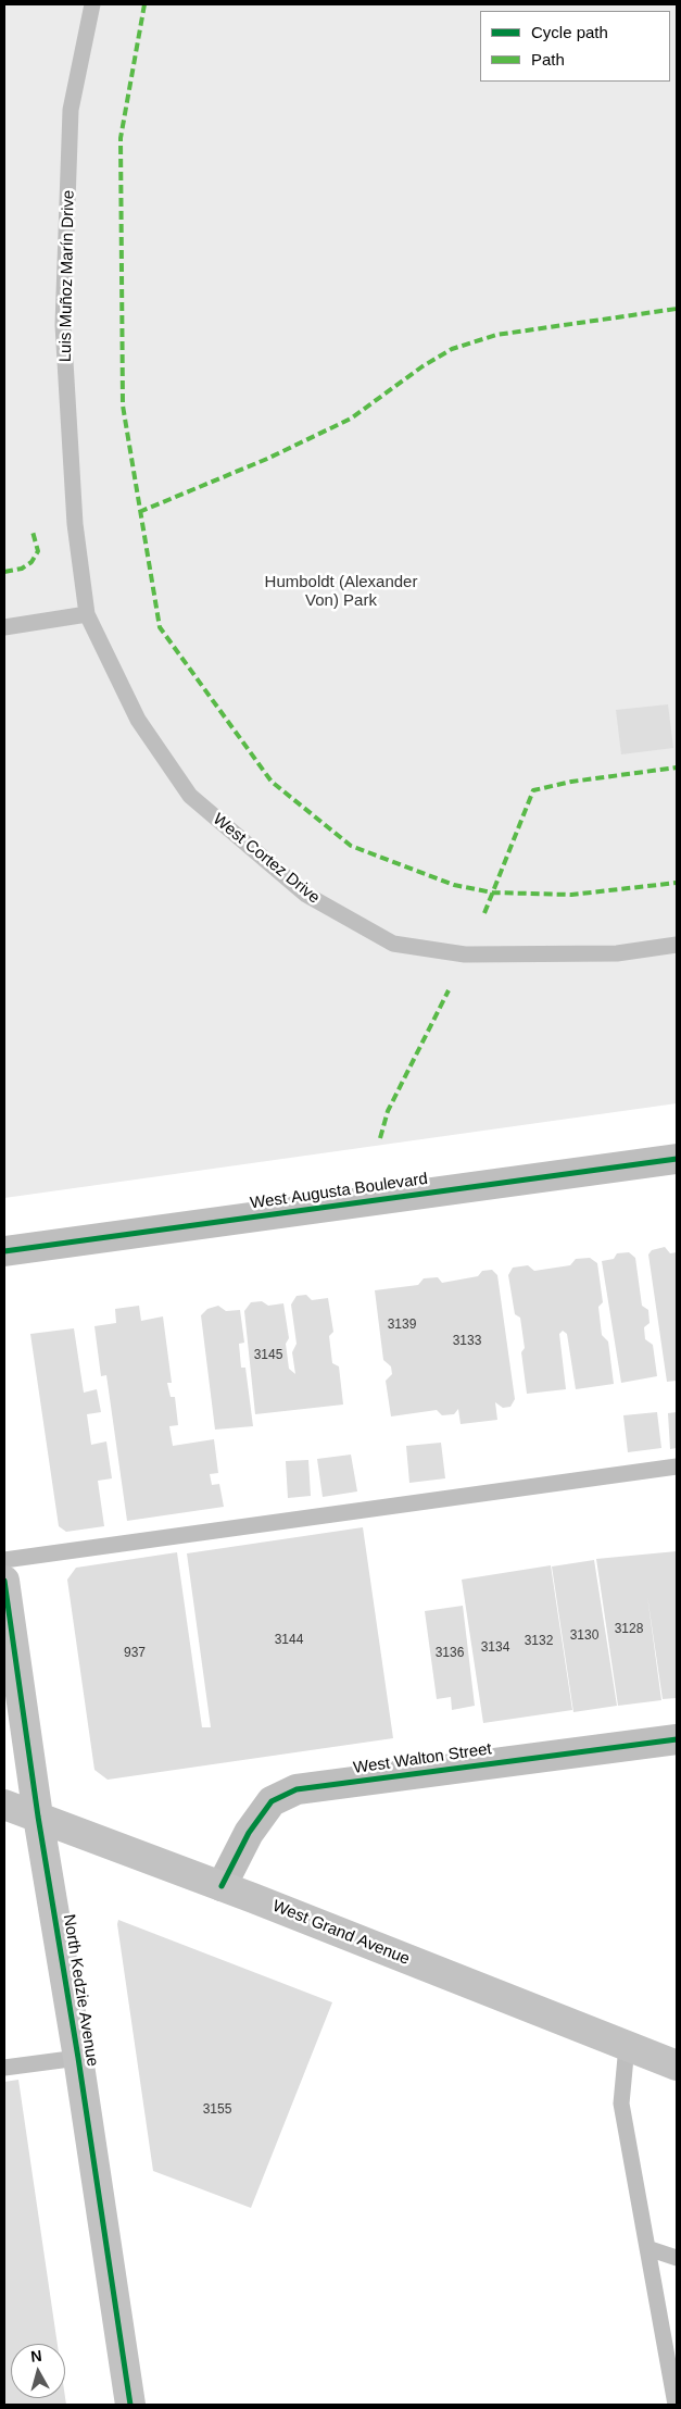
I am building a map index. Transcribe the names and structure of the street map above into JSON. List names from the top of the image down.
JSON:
{
  "streets": {
    "main road": ["West Grand Avenue", "North Kedzie Avenue"],
    "street": ["West Augusta Boulevard", "West Walton Street"],
    "lane": ["Luis Muñoz Marín Drive", "West Cortez Drive"]
  },
  "crossings": [
    ["Luis Muñoz Marín Drive", "West Cortez Drive"],
    ["West Walton Street", "West Grand Avenue"],
    ["West Grand Avenue", "North Kedzie Avenue"]
  ],
  "parks": ["Humboldt (Alexander Von) Park"],
  "house_numbers": [
    "3139",
    "3133",
    "3145",
    "3128",
    "3130",
    "3144",
    "3132",
    "3134",
    "937",
    "3136",
    "3155"
  ],
  "legend": ["Cycle path", "Path"],
  "north": "top"
}
